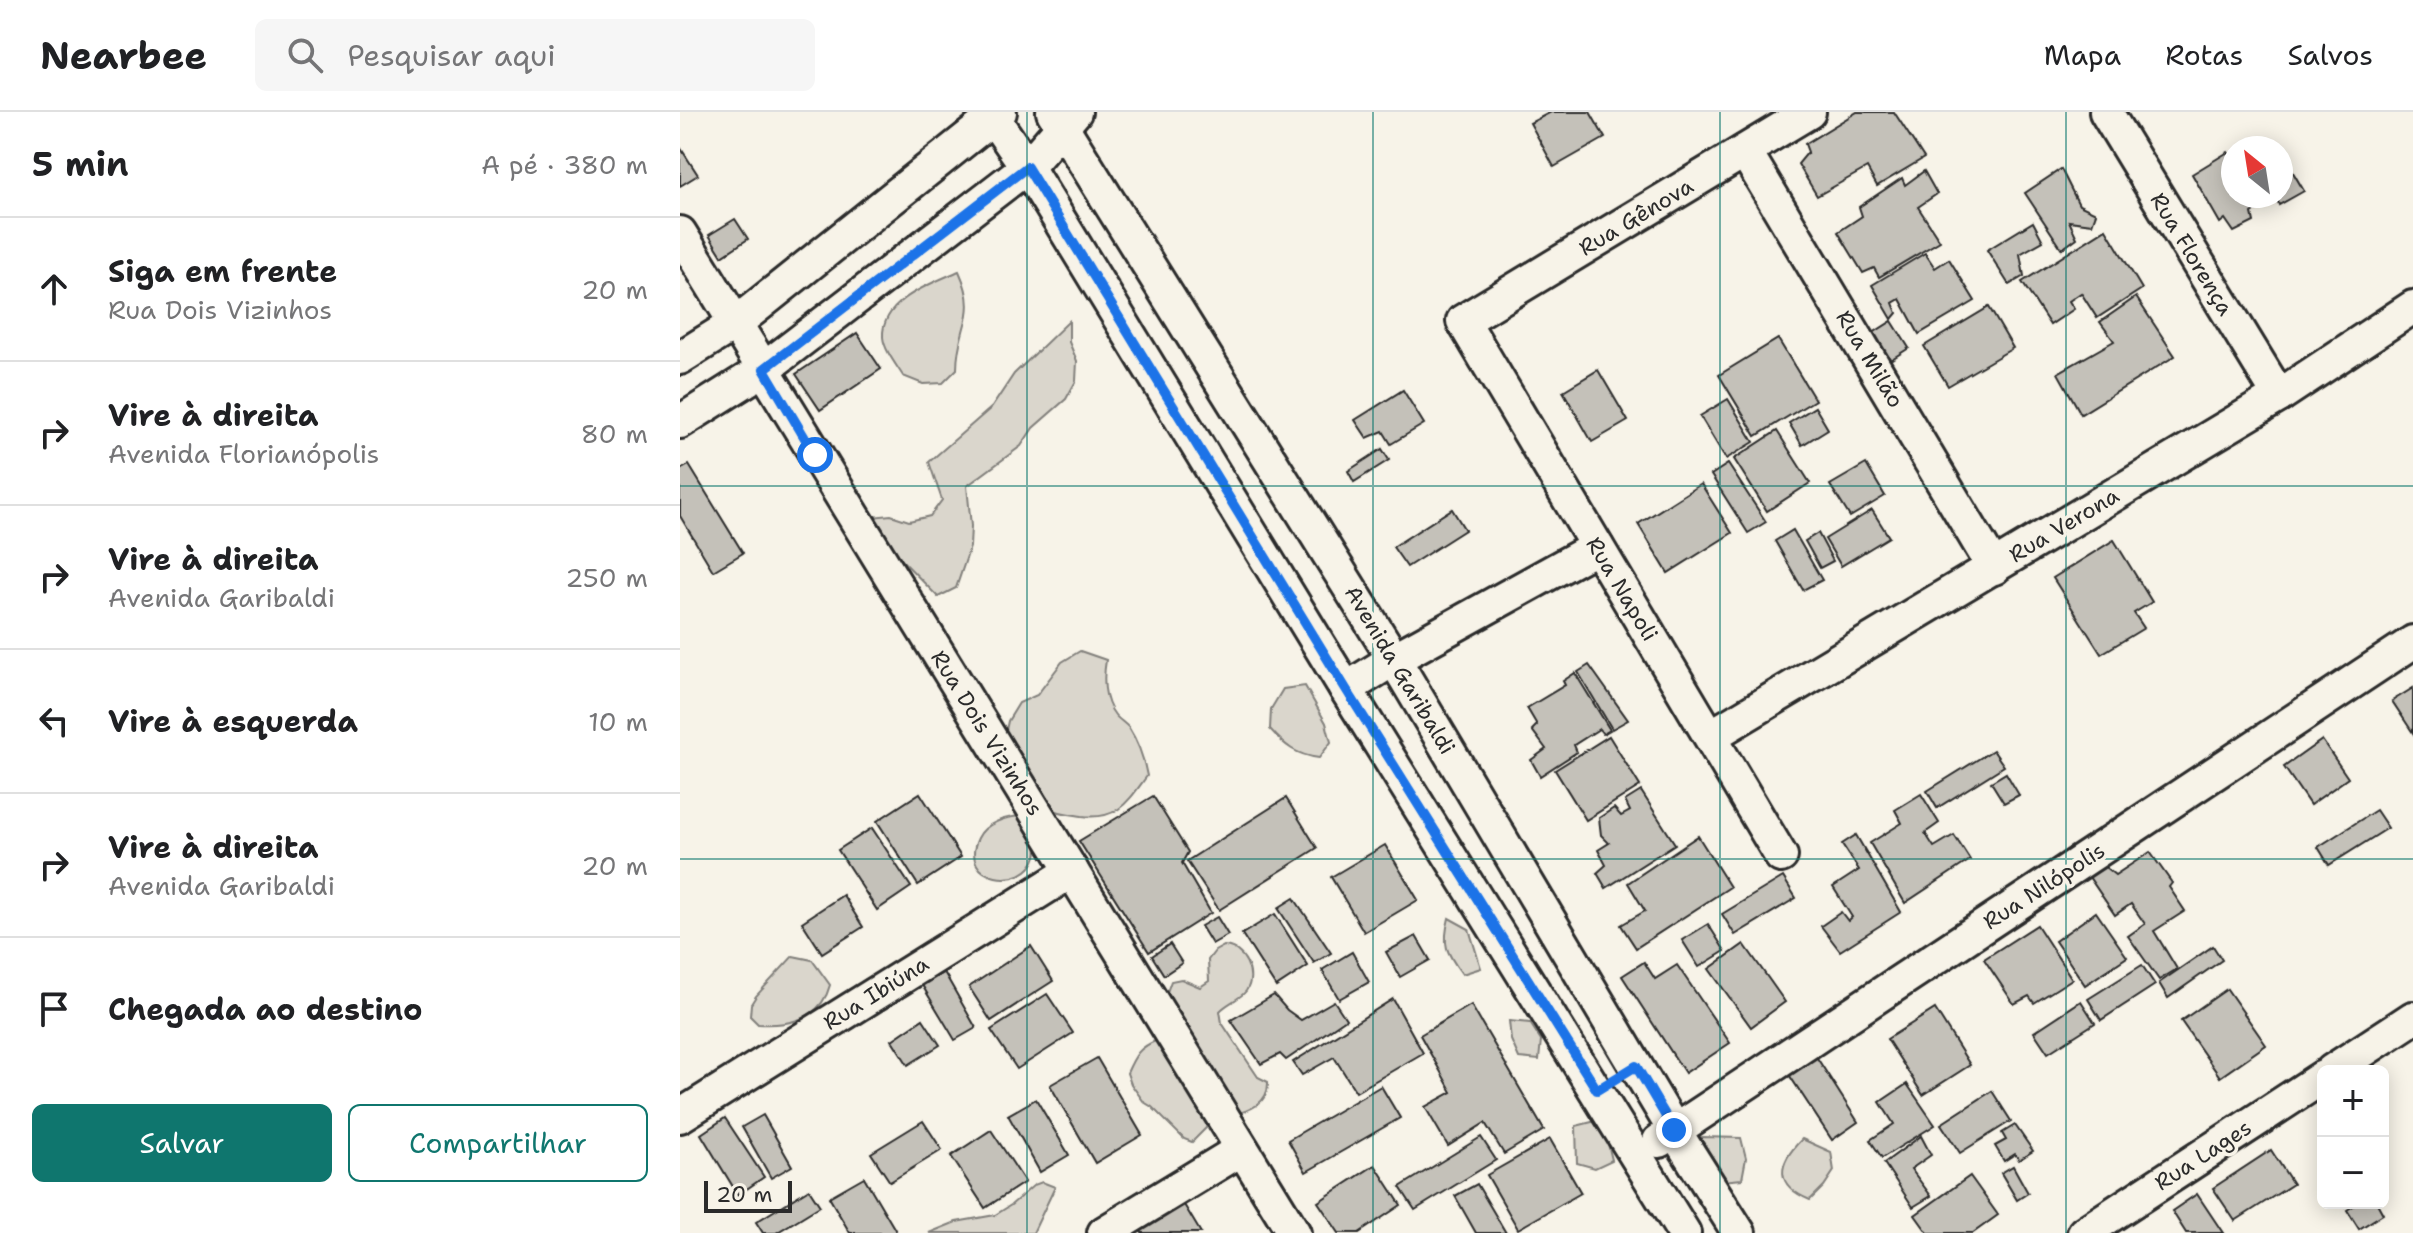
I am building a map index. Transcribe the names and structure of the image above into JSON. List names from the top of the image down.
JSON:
{
  "streets": {
    "street": [
      "Rua Gênova",
      "Rua Florença",
      "Rua Milão",
      "Rua Verona",
      "Rua Napoli",
      "Avenida Garibaldi",
      "Rua Dois Vizinhos",
      "Rua Nilópolis",
      "Rua Ibiúna",
      "Rua Lages"
    ]
  },
  "crossings": [
    ["Rua Gênova", "Rua Milão"],
    ["Rua Gênova", "Rua Napoli"],
    ["Rua Florença", "Rua Verona"],
    ["Rua Milão", "Rua Verona"],
    ["Rua Verona", "Rua Napoli"],
    ["Avenida Garibaldi", "Rua Nilópolis"],
    ["Rua Dois Vizinhos", "Rua Ibiúna"]
  ],
  "scale_bar": "20 m",
  "north": "top left",
  "page": {
    "header": "Nearbee",
    "search": "Pesquisar aqui",
    "nav": ["Mapa", "Rotas", "Salvos"],
    "heading": ["5 min", "A pé · 380 m"],
    "list": [
      ["Siga em frente", "Rua Dois Vizinhos", "20 m"],
      ["Vire à direita", "Avenida Florianópolis", "80 m"],
      ["Vire à direita", "Avenida Garibaldi", "250 m"],
      ["Vire à esquerda", "10 m"],
      ["Vire à direita", "Avenida Garibaldi", "20 m"],
      "Chegada ao destino"
    ],
    "map_buttons": ["+", "−"],
    "buttons": ["Salvar", "Compartilhar"],
    "scale": "20 m"
  }
}
